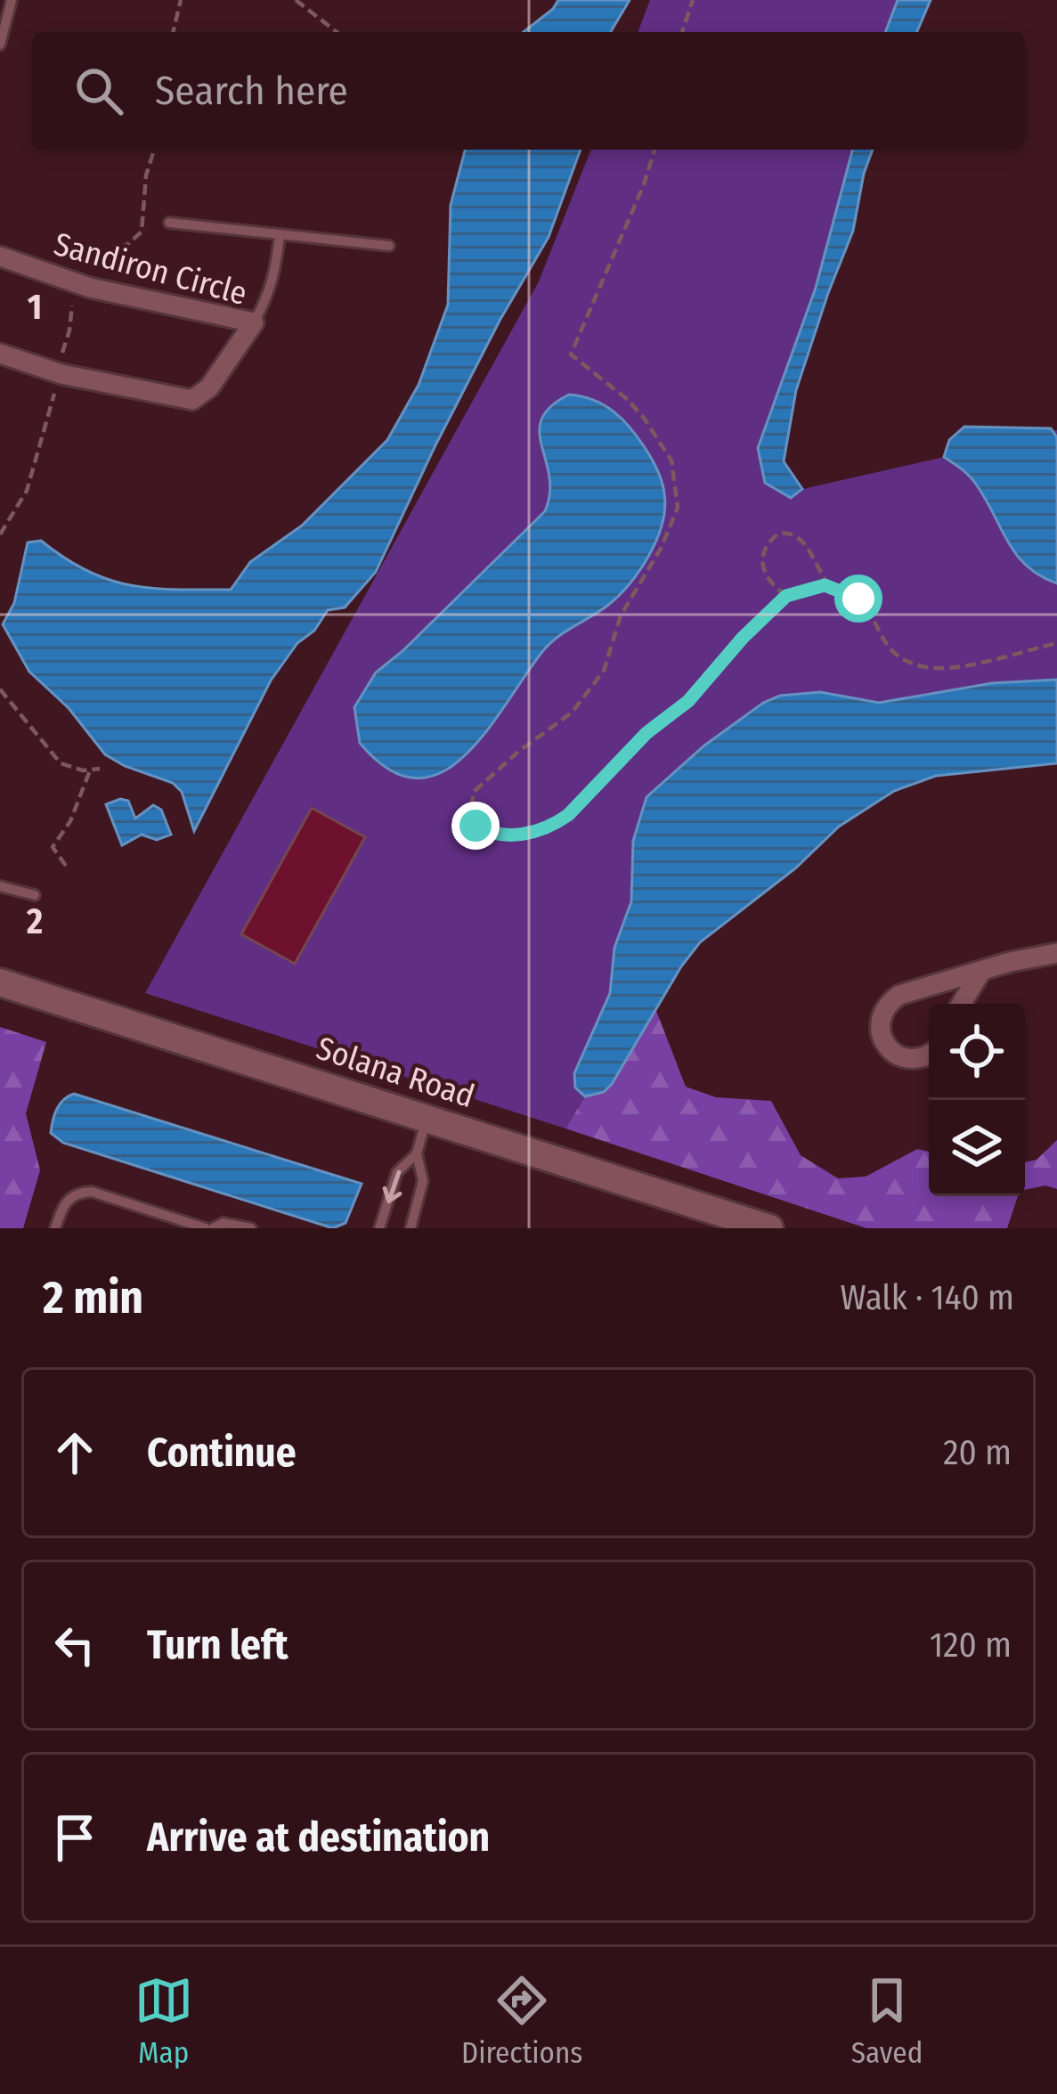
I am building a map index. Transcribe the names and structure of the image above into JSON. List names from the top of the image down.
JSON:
{
  "streets": {
    "street": ["Sandiron Circle", "Solana Road"]
  },
  "page": {
    "search": "Search here",
    "heading": ["2 min", "Walk · 140 m"],
    "list": [
      ["Continue", "20 m"],
      ["Turn left", "120 m"],
      "Arrive at destination"
    ],
    "nav": ["Map", "Directions", "Saved"]
  },
  "grid": {
    "rows": ["1", "2"]
  }
}
